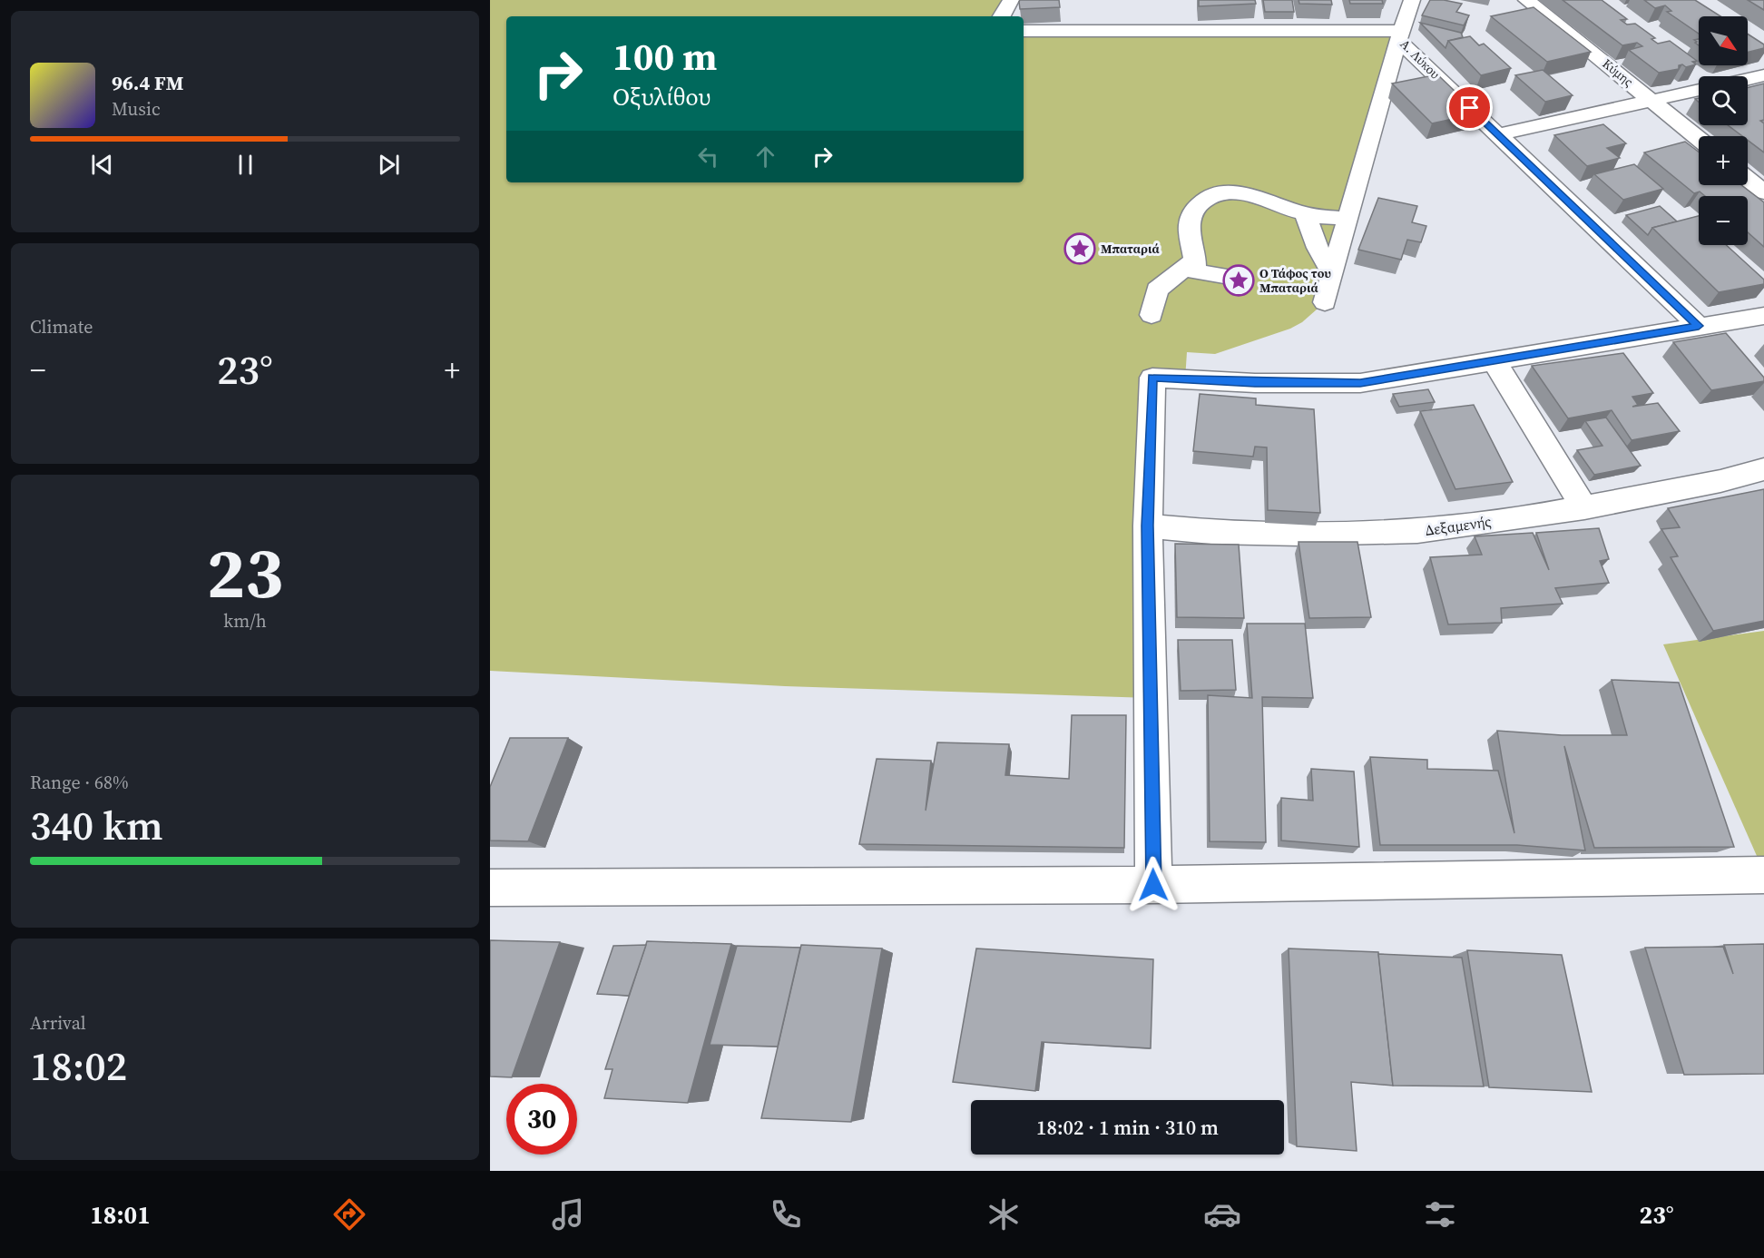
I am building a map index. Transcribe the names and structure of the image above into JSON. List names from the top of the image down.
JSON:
{
  "streets": {
    "street": ["Α. Λύκου", "Κύμης", "Δεξαμενής"]
  },
  "places": {
    "place": ["Μπαταριά", "Ο Τάφος του Μπαταριά"]
  },
  "north": "bottom right",
  "page": {
    "map_buttons": ["+", "−"],
    "turn": ["100 m", "Οξυλίθου"],
    "song": ["96.4 FM", "Music"],
    "tile": [
      "Climate",
      ["23", "km/h"],
      ["Range · 68%", "340 km"],
      ["Arrival", "18:02"]
    ],
    "heat": ["−", "23°", "+"],
    "limit": "30",
    "trip": "18:02 · 1 min · 310 m",
    "tabs": ["18:01", "23°"]
  }
}
